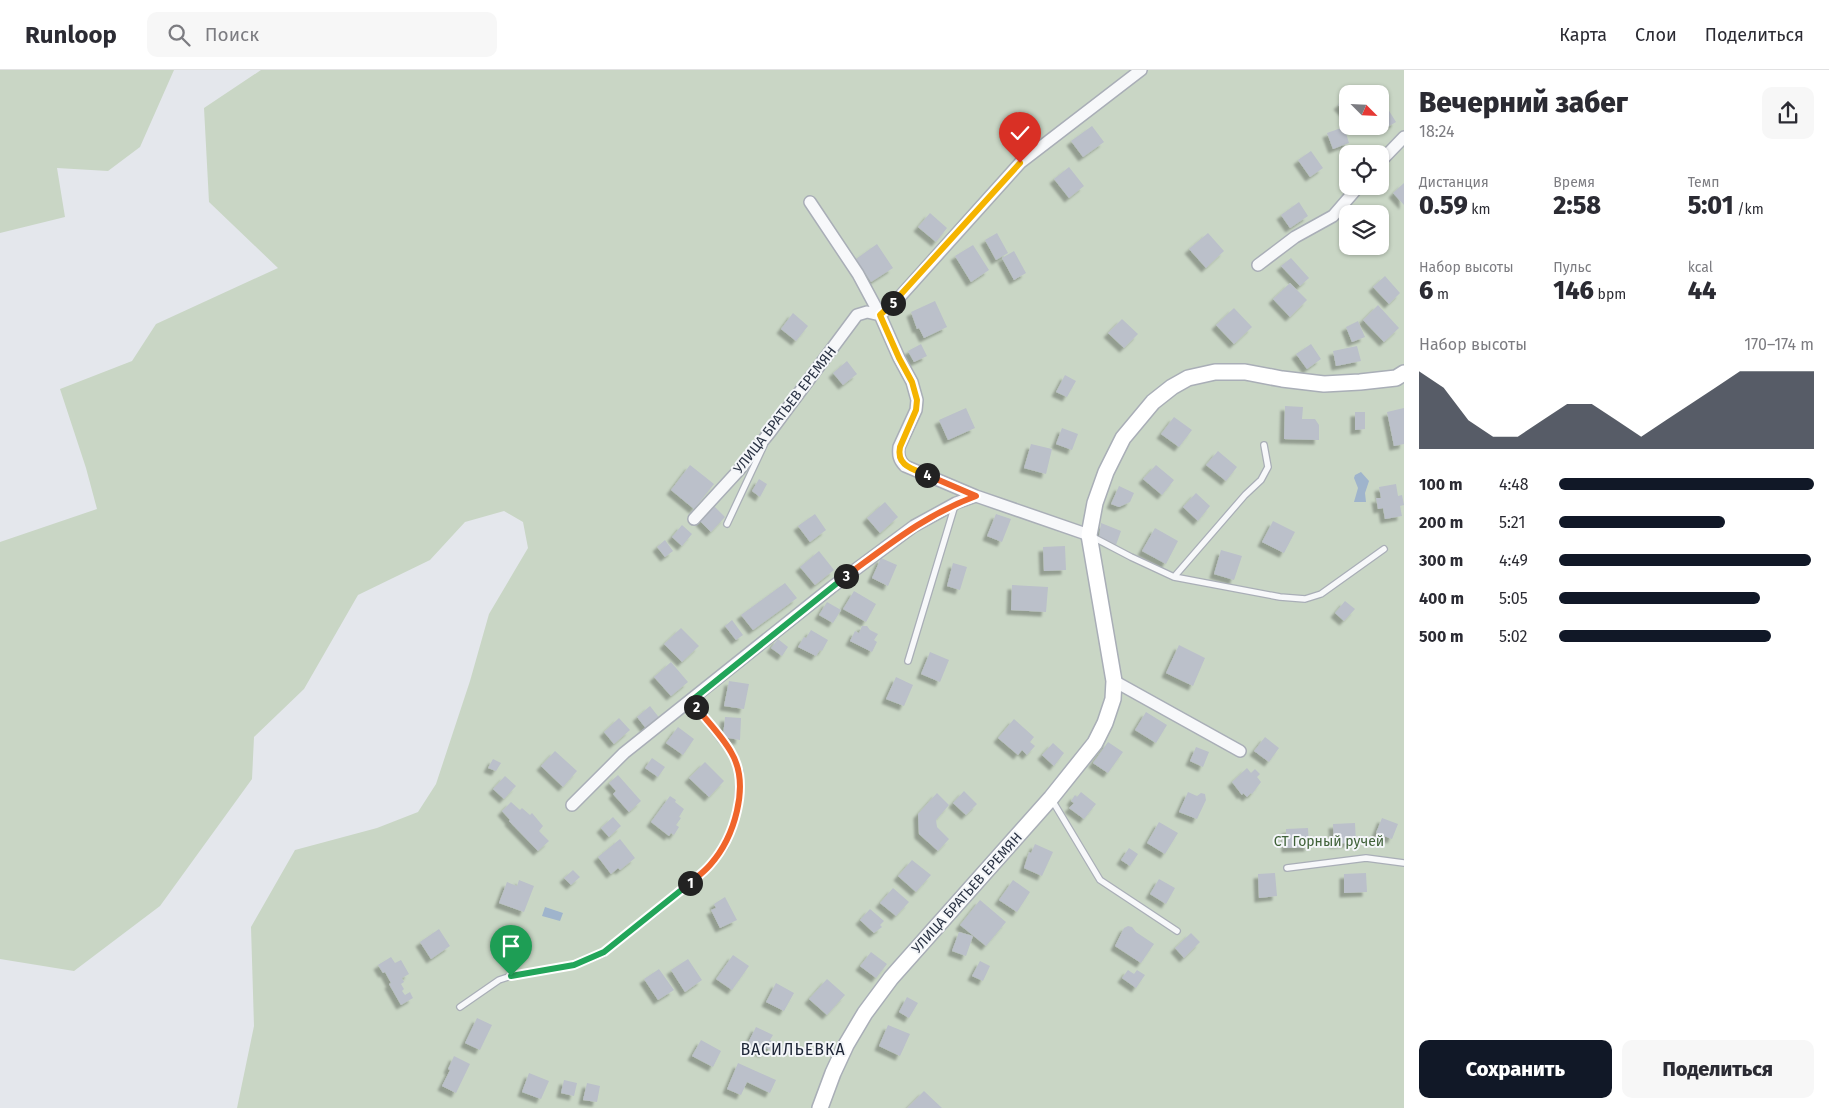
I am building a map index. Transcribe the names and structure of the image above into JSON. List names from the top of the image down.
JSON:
{
  "streets": {
    "street": ["УЛИЦА БРАТЬЕВ ЕРЕМЯН"]
  },
  "districts": ["ВАСИЛЬЕВКА"],
  "parks": ["СТ Горный ручей"],
  "north": "bottom right",
  "page": {
    "header": "Runloop",
    "search": "Поиск",
    "nav": ["Карта", "Слои", "Поделиться"],
    "heading": ["Вечерний забег", "18:24"],
    "stats": [
      ["Дистанция", "0.59 km"],
      ["Время", "2:58"],
      ["Темп", "5:01 /km"],
      ["Набор высоты", "6 m"],
      ["Пульс", "146 bpm"],
      ["kcal", "44"]
    ],
    "pins": [
      "5",
      "4",
      "3",
      "2",
      "1"
    ],
    "chart": ["Набор высоты", "170–174 m"],
    "list": [
      {
        "name": "100 m",
        "note": "4:48"
      },
      {
        "name": "200 m",
        "note": "5:21"
      },
      {
        "name": "300 m",
        "note": "4:49"
      },
      {
        "name": "400 m",
        "note": "5:05"
      },
      {
        "name": "500 m",
        "note": "5:02"
      }
    ],
    "buttons": ["Сохранить", "Поделиться"]
  }
}
